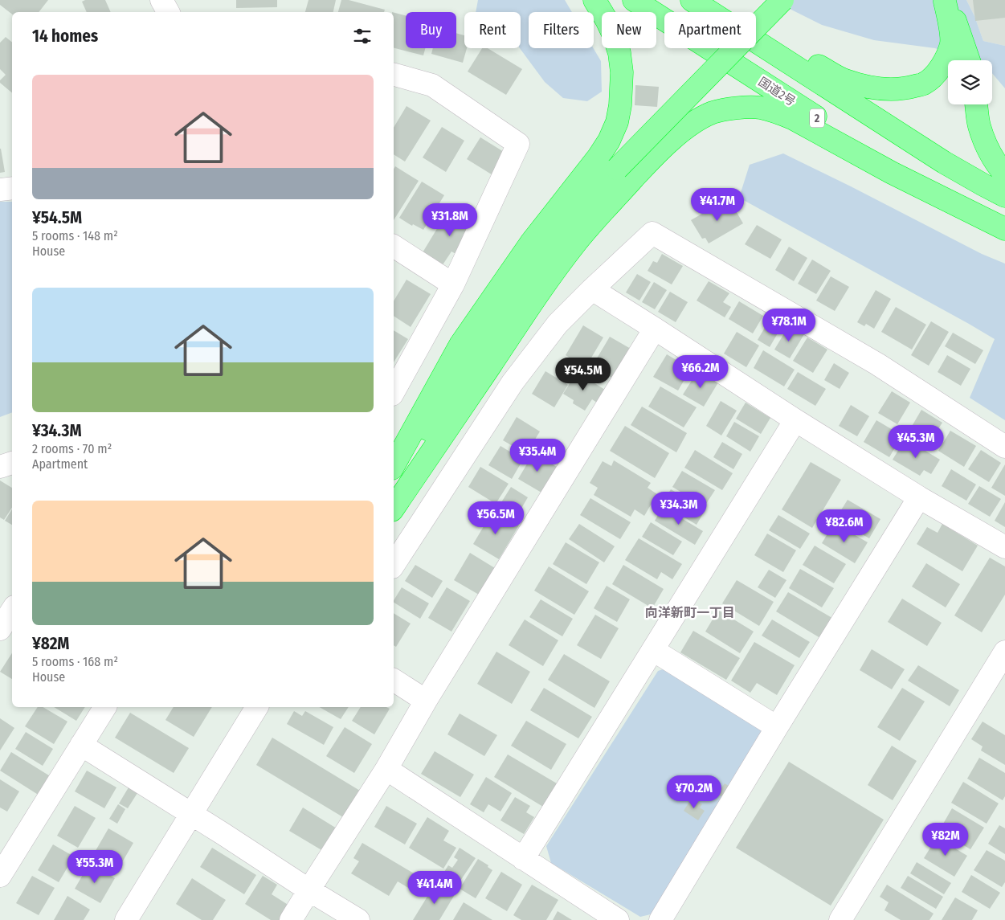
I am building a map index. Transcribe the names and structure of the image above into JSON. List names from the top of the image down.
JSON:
{
  "streets": {
    "highway": ["国道2号", "2"]
  },
  "districts": ["向洋新町一丁目"],
  "page": {
    "chip": [
      "Buy",
      "Rent",
      "Filters",
      "New",
      "Apartment"
    ],
    "heading": "14 homes",
    "list": [
      {
        "name": "¥54.5M",
        "note": "5 rooms · 148 m² · House"
      },
      {
        "name": "¥34.3M",
        "note": "2 rooms · 70 m² · Apartment"
      },
      {
        "name": "¥82M",
        "note": "5 rooms · 168 m² · House"
      }
    ],
    "price": [
      "¥41.7M",
      "¥31.8M",
      "¥78.1M",
      "¥66.2M",
      "¥54.5M",
      "¥45.3M",
      "¥35.4M",
      "¥34.3M",
      "¥56.5M",
      "¥82.6M",
      "¥70.2M",
      "¥82M",
      "¥55.3M",
      "¥41.4M"
    ]
  }
}
